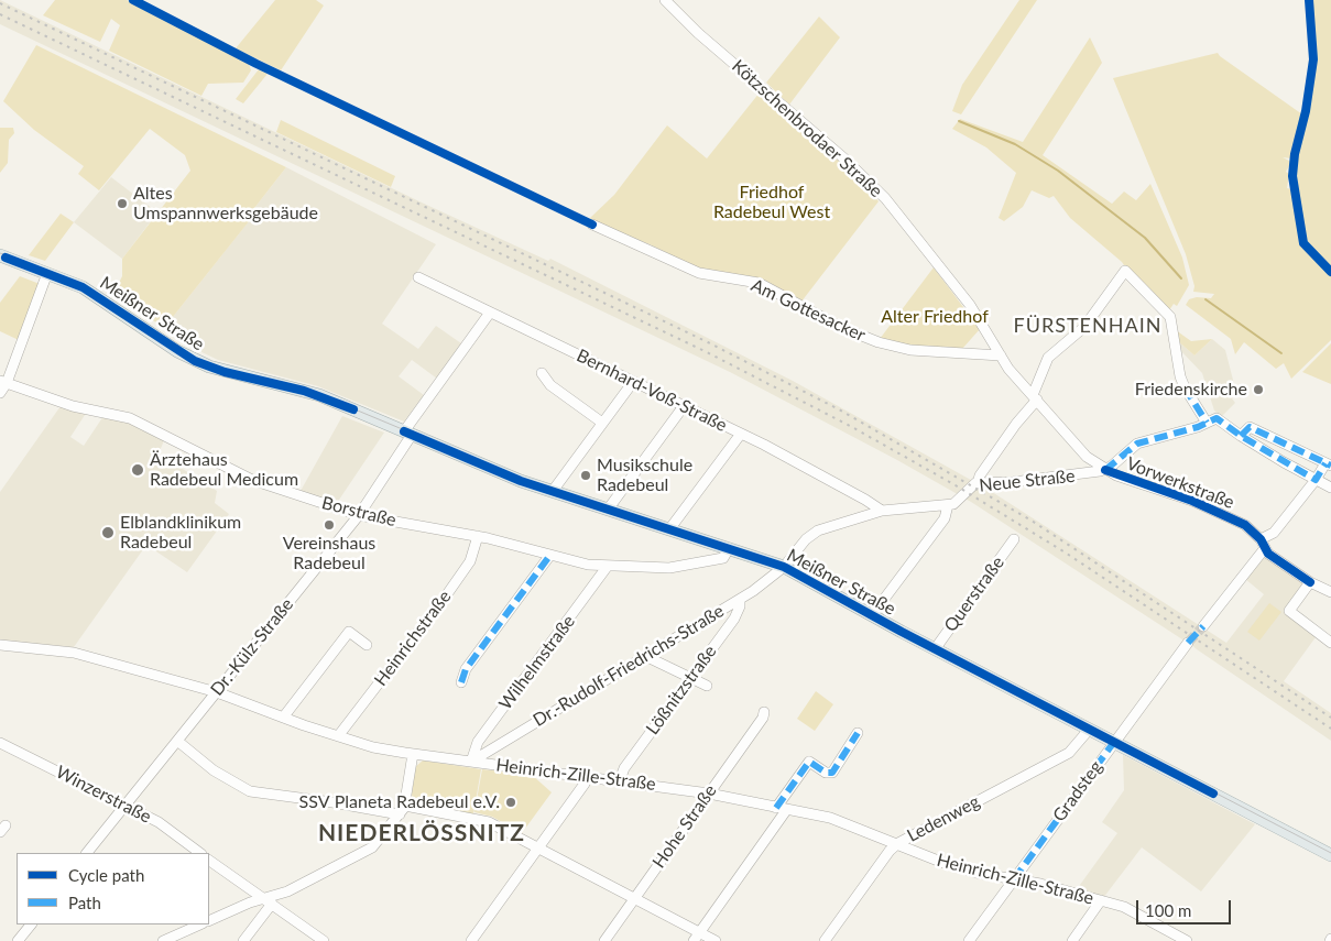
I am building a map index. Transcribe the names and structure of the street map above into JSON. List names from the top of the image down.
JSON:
{
  "streets": {
    "main road": ["Meißner Straße"],
    "street": [
      "Kötzschenbrodaer Straße",
      "Am Gottesacker",
      "Bernhard-Voß-Straße",
      "Neue Straße",
      "Vorwerkstraße",
      "Borstraße",
      "Querstraße",
      "Heinrichstraße",
      "Dr.-Külz-Straße",
      "Wilhelmstraße",
      "Dr.-Rudolf-Friedrichs-Straße",
      "Lößnitzstraße",
      "Heinrich-Zille-Straße",
      "Gradsteg",
      "Winzerstraße",
      "Ledenweg",
      "Hohe Straße"
    ]
  },
  "crossings": [
    ["Kötzschenbrodaer Straße", "Am Gottesacker"],
    ["Kötzschenbrodaer Straße", "Neue Straße"],
    ["Kötzschenbrodaer Straße", "Vorwerkstraße"],
    ["Meißner Straße", "Borstraße"],
    ["Meißner Straße", "Querstraße"],
    ["Meißner Straße", "Dr.-Külz-Straße"],
    ["Meißner Straße", "Dr.-Rudolf-Friedrichs-Straße"],
    ["Meißner Straße", "Gradsteg"],
    ["Meißner Straße", "Ledenweg"],
    ["Bernhard-Voß-Straße", "Dr.-Külz-Straße"],
    ["Neue Straße", "Vorwerkstraße"],
    ["Borstraße", "Heinrichstraße"],
    ["Borstraße", "Dr.-Külz-Straße"],
    ["Borstraße", "Wilhelmstraße"],
    ["Dr.-Külz-Straße", "Winzerstraße"],
    ["Wilhelmstraße", "Dr.-Rudolf-Friedrichs-Straße"],
    ["Wilhelmstraße", "Heinrich-Zille-Straße"],
    ["Dr.-Rudolf-Friedrichs-Straße", "Lößnitzstraße"],
    ["Dr.-Rudolf-Friedrichs-Straße", "Heinrich-Zille-Straße"],
    ["Lößnitzstraße", "Heinrich-Zille-Straße"],
    ["Heinrich-Zille-Straße", "Gradsteg"],
    ["Heinrich-Zille-Straße", "Ledenweg"],
    ["Heinrich-Zille-Straße", "Hohe Straße"]
  ],
  "districts": ["FÜRSTENHAIN", "NIEDERLÖSSNITZ"],
  "parks": ["Friedhof Radebeul West", "Alter Friedhof"],
  "places": [
    "Altes Umspannwerksgebäude",
    "Friedenskirche",
    "Ärztehaus Radebeul Medicum",
    "Musikschule Radebeul",
    "Vereinshaus Radebeul",
    "Elblandklinikum Radebeul",
    "SSV Planeta Radebeul e.V."
  ],
  "legend": ["Cycle path", "Path"],
  "scale_bar": "100 m"
}
